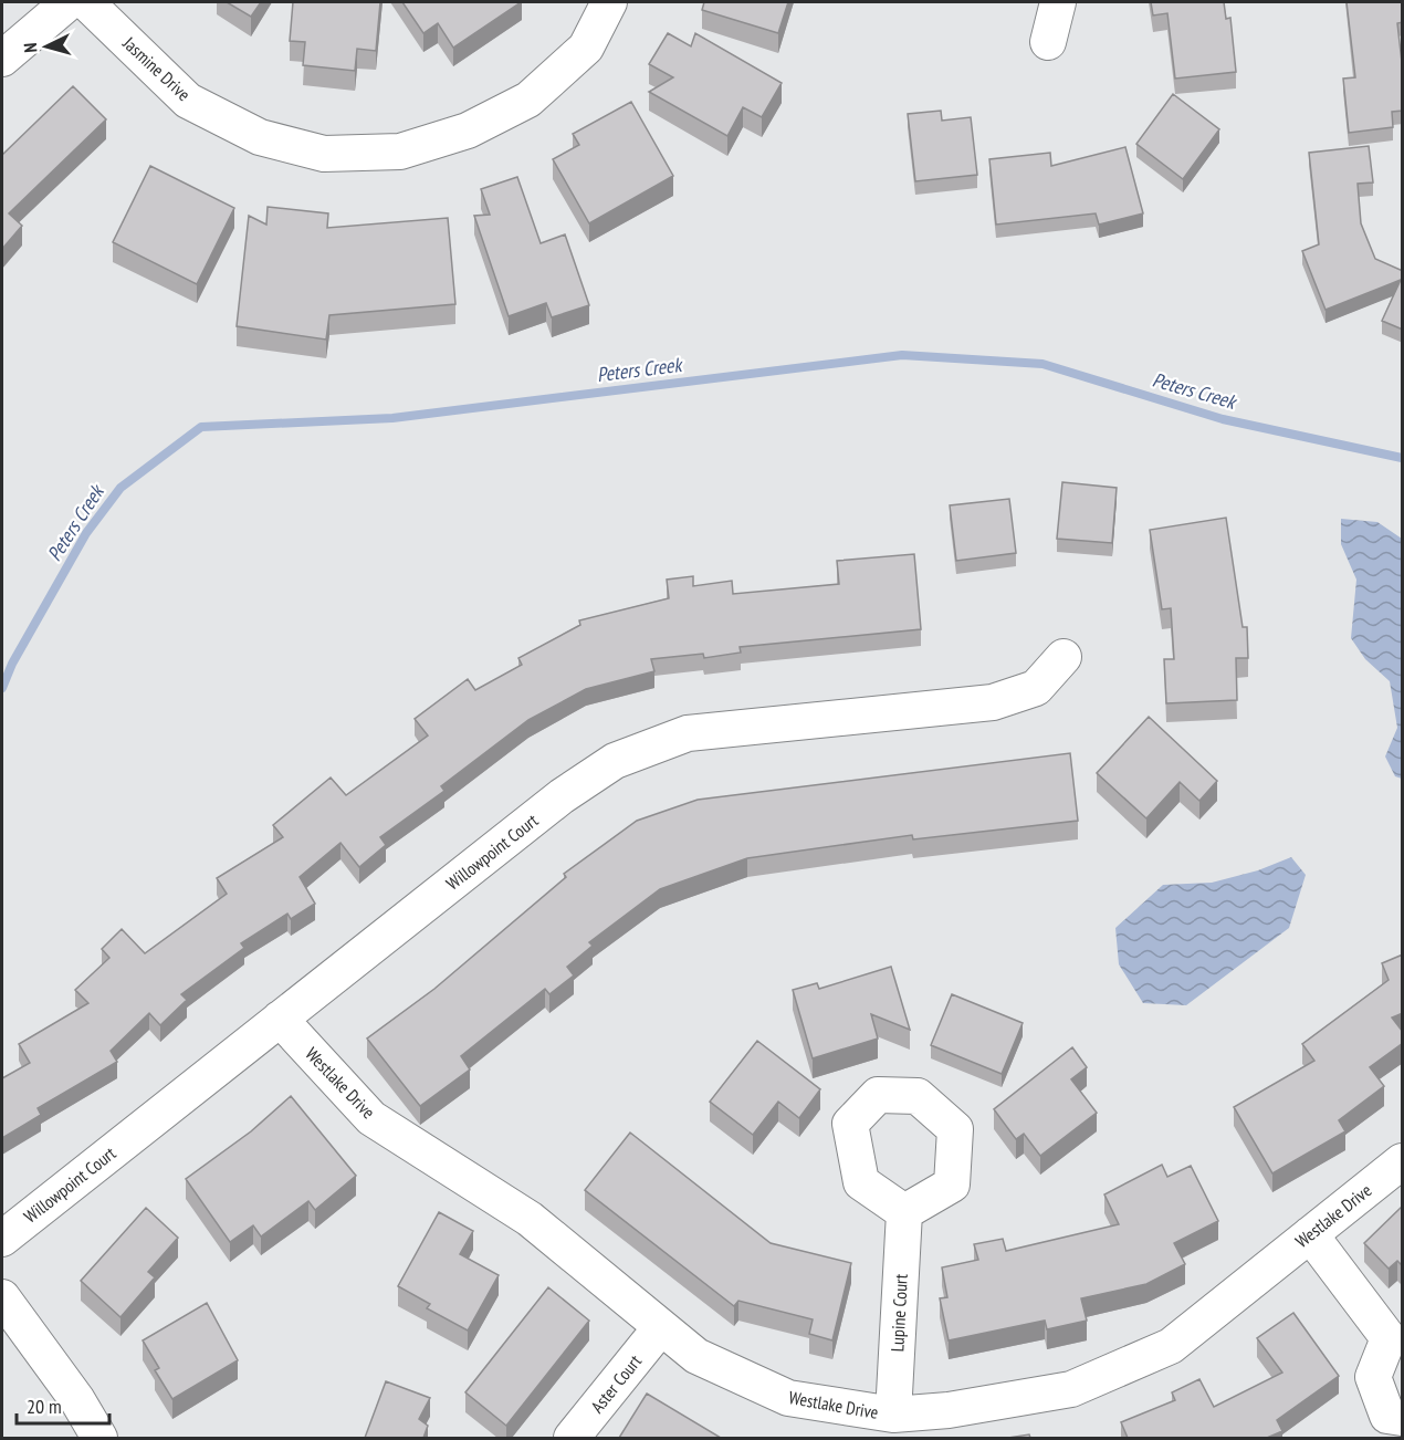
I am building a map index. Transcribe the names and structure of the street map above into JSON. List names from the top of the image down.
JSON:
{
  "streets": {
    "street": [
      "Jasmine Drive",
      "Willowpoint Court",
      "Westlake Drive",
      "Lupine Court",
      "Aster Court"
    ]
  },
  "crossings": [
    ["Willowpoint Court", "Westlake Drive"],
    ["Westlake Drive", "Lupine Court"],
    ["Westlake Drive", "Aster Court"]
  ],
  "water": ["Peters Creek"],
  "scale_bar": "20 m",
  "north": "left"
}
